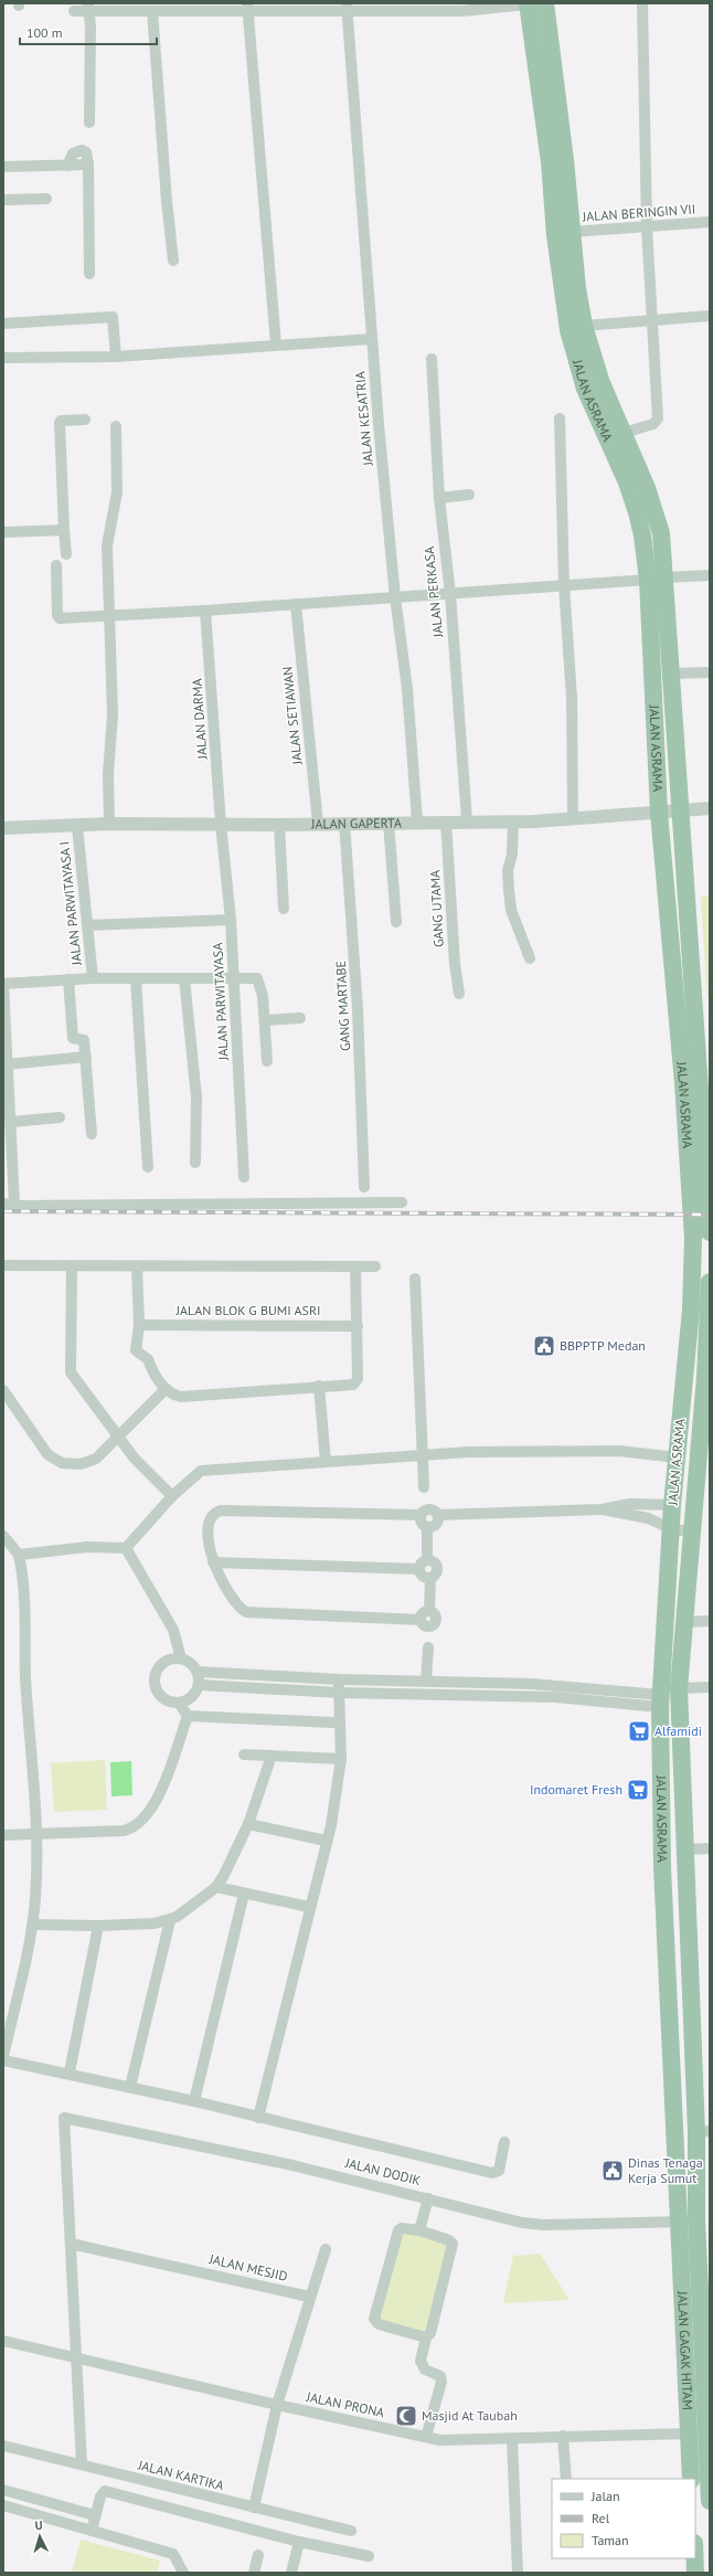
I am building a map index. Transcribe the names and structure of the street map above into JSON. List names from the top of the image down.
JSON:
{
  "streets": {
    "highway": ["JALAN ASRAMA", "JALAN GAGAK HITAM"],
    "street": [
      "JALAN BERINGIN VII",
      "JALAN KESATRIA",
      "JALAN PERKASA",
      "JALAN SETIAWAN",
      "JALAN DARMA",
      "JALAN GAPERTA",
      "JALAN PARWITAYASA I",
      "GANG UTAMA",
      "JALAN PARWITAYASA",
      "GANG MARTABE",
      "JALAN BLOK G BUMI ASRI",
      "JALAN DODIK",
      "JALAN MESJID",
      "JALAN PRONA",
      "JALAN KARTIKA"
    ]
  },
  "crossings": [
    ["JALAN BERINGIN VII", "JALAN ASRAMA"],
    ["JALAN ASRAMA", "JALAN KESATRIA"],
    ["JALAN ASRAMA", "JALAN GAPERTA"],
    ["JALAN ASRAMA", "JALAN DODIK"],
    ["JALAN ASRAMA", "JALAN GAGAK HITAM"],
    ["JALAN KESATRIA", "JALAN GAPERTA"],
    ["JALAN PERKASA", "JALAN GAPERTA"],
    ["JALAN SETIAWAN", "JALAN GAPERTA"],
    ["JALAN DARMA", "JALAN GAPERTA"],
    ["JALAN DARMA", "JALAN PARWITAYASA"],
    ["JALAN GAPERTA", "JALAN PARWITAYASA I"],
    ["JALAN GAPERTA", "GANG UTAMA"],
    ["JALAN GAPERTA", "JALAN PARWITAYASA"],
    ["JALAN GAPERTA", "GANG MARTABE"],
    ["JALAN DODIK", "JALAN MESJID"],
    ["JALAN DODIK", "JALAN GAGAK HITAM"],
    ["JALAN GAGAK HITAM", "JALAN PRONA"]
  ],
  "places": {
    "public building": ["BBPPTP Medan", "Dinas Tenaga Kerja Sumut"],
    "supermarket": ["Alfamidi", "Indomaret Fresh"],
    "mosque": ["Masjid At Taubah"]
  },
  "legend": ["Jalan", "Rel", "Taman"],
  "scale_bar": "100 m",
  "north": "top"
}
